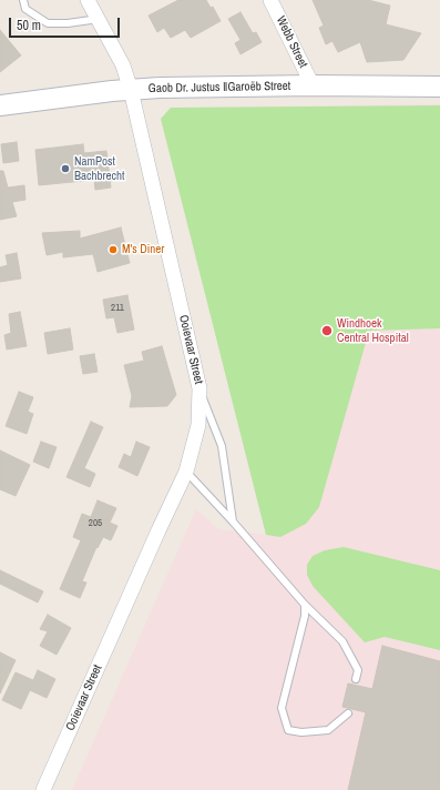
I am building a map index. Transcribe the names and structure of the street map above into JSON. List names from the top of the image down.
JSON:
{
  "streets": {
    "street": ["Webb Street", "Gaob Dr. Justus ǁGaroëb Street", "Ooievaar Street"]
  },
  "crossings": [
    ["Webb Street", "Gaob Dr. Justus ǁGaroëb Street"],
    ["Gaob Dr. Justus ǁGaroëb Street", "Ooievaar Street"]
  ],
  "places": ["NamPost Bachbrecht", "M's Diner", "Windhoek Central Hospital"],
  "house_numbers": ["211", "205"],
  "scale_bar": "50 m"
}
